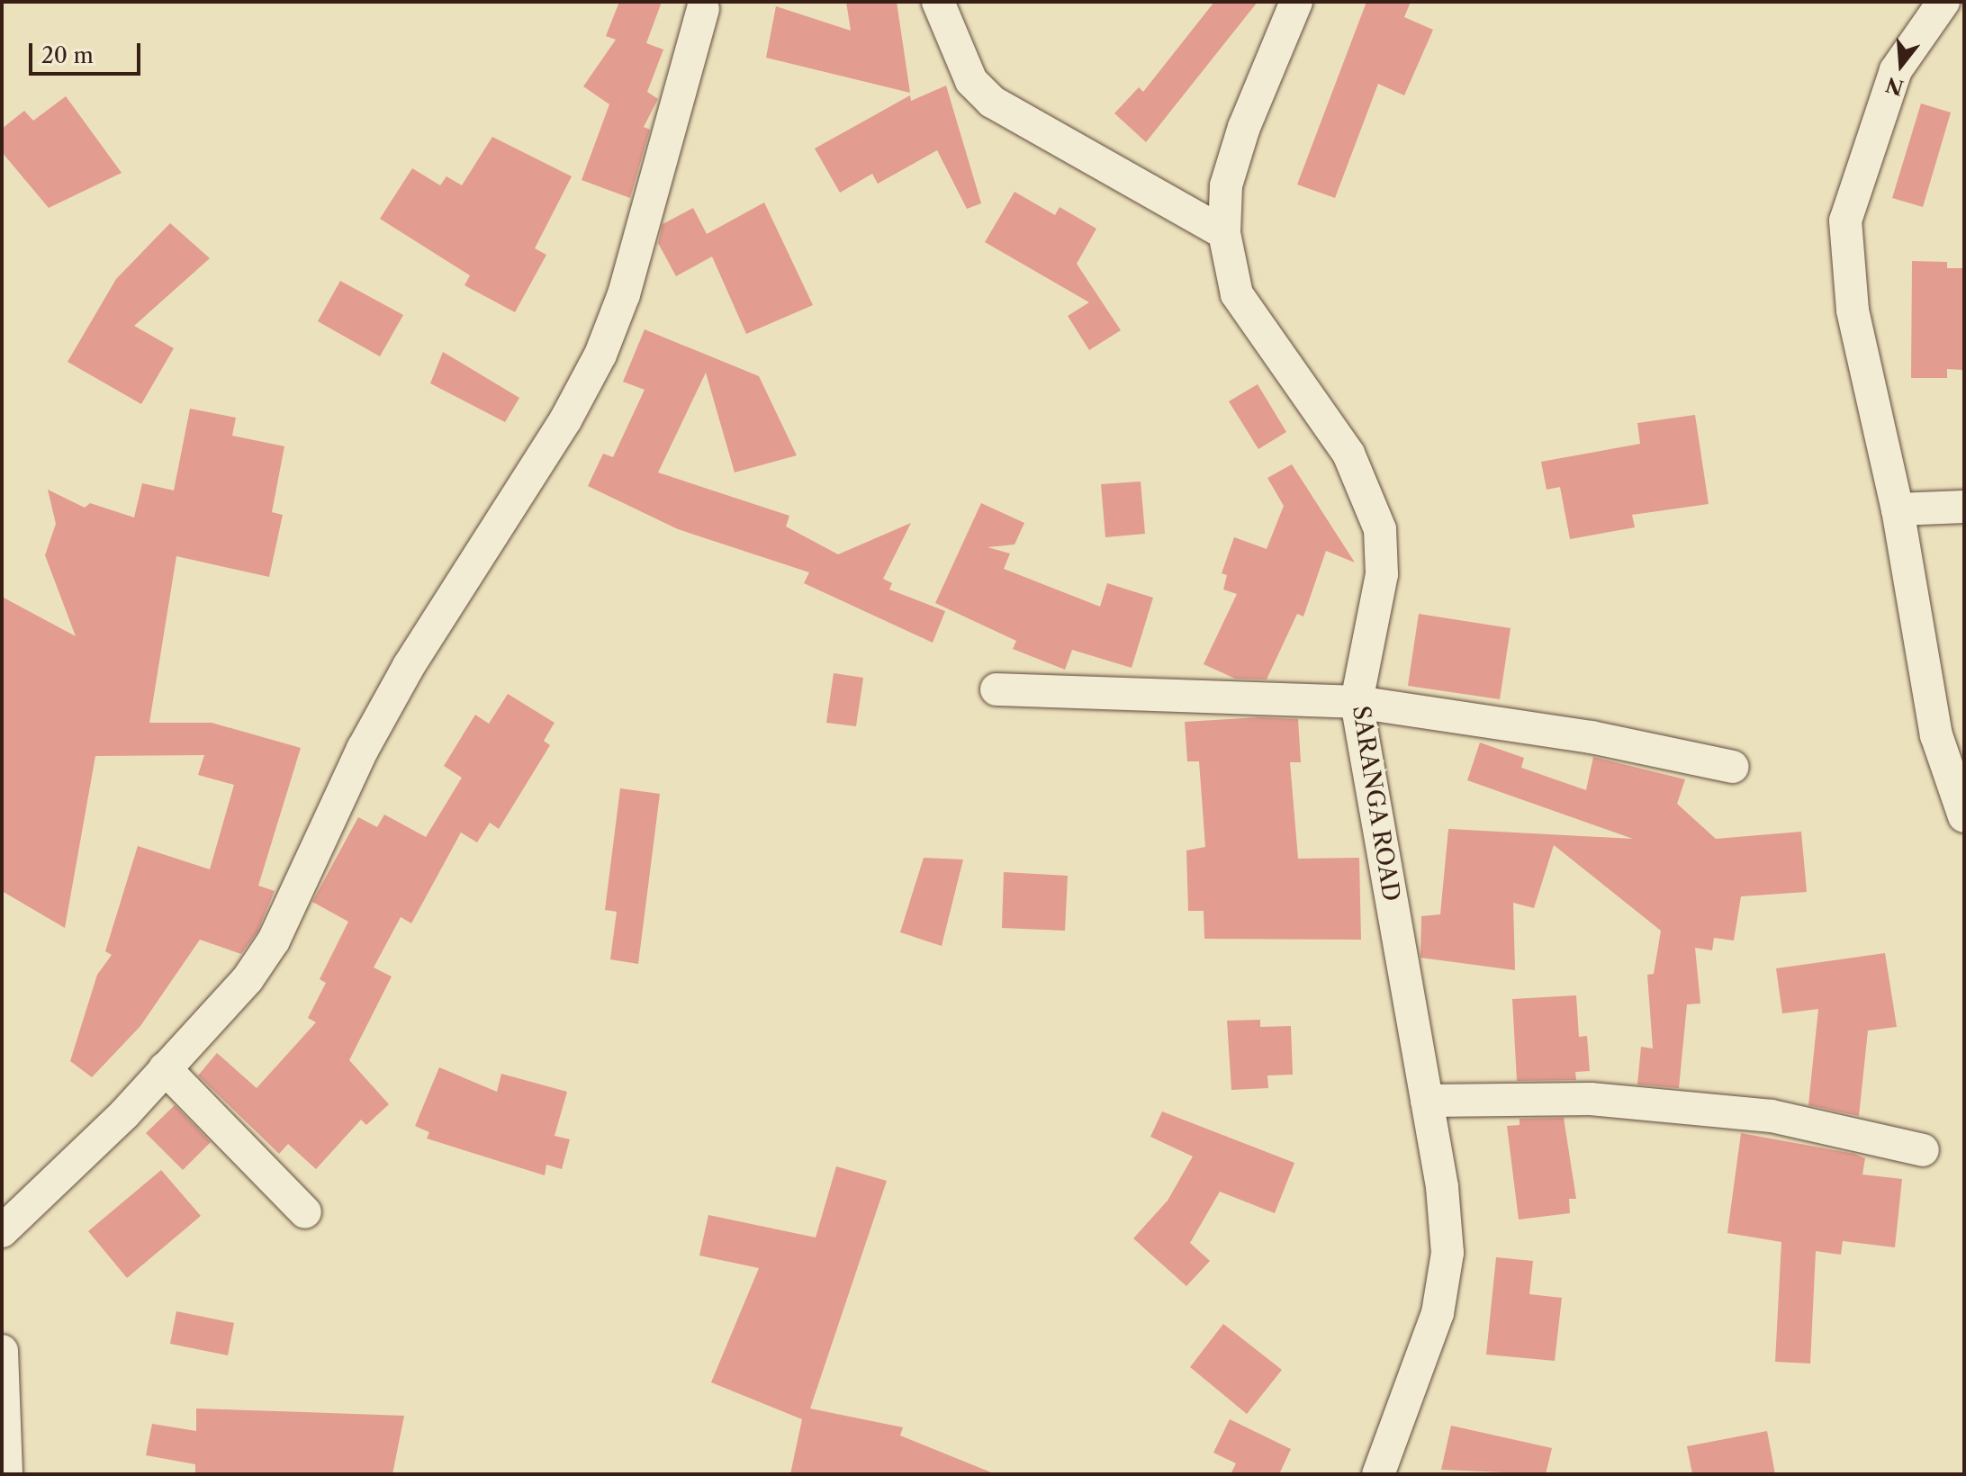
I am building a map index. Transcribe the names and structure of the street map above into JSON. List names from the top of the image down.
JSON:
{
  "streets": {
    "street": ["SARANGA ROAD"]
  },
  "scale_bar": "20 m",
  "north": "bottom"
}
